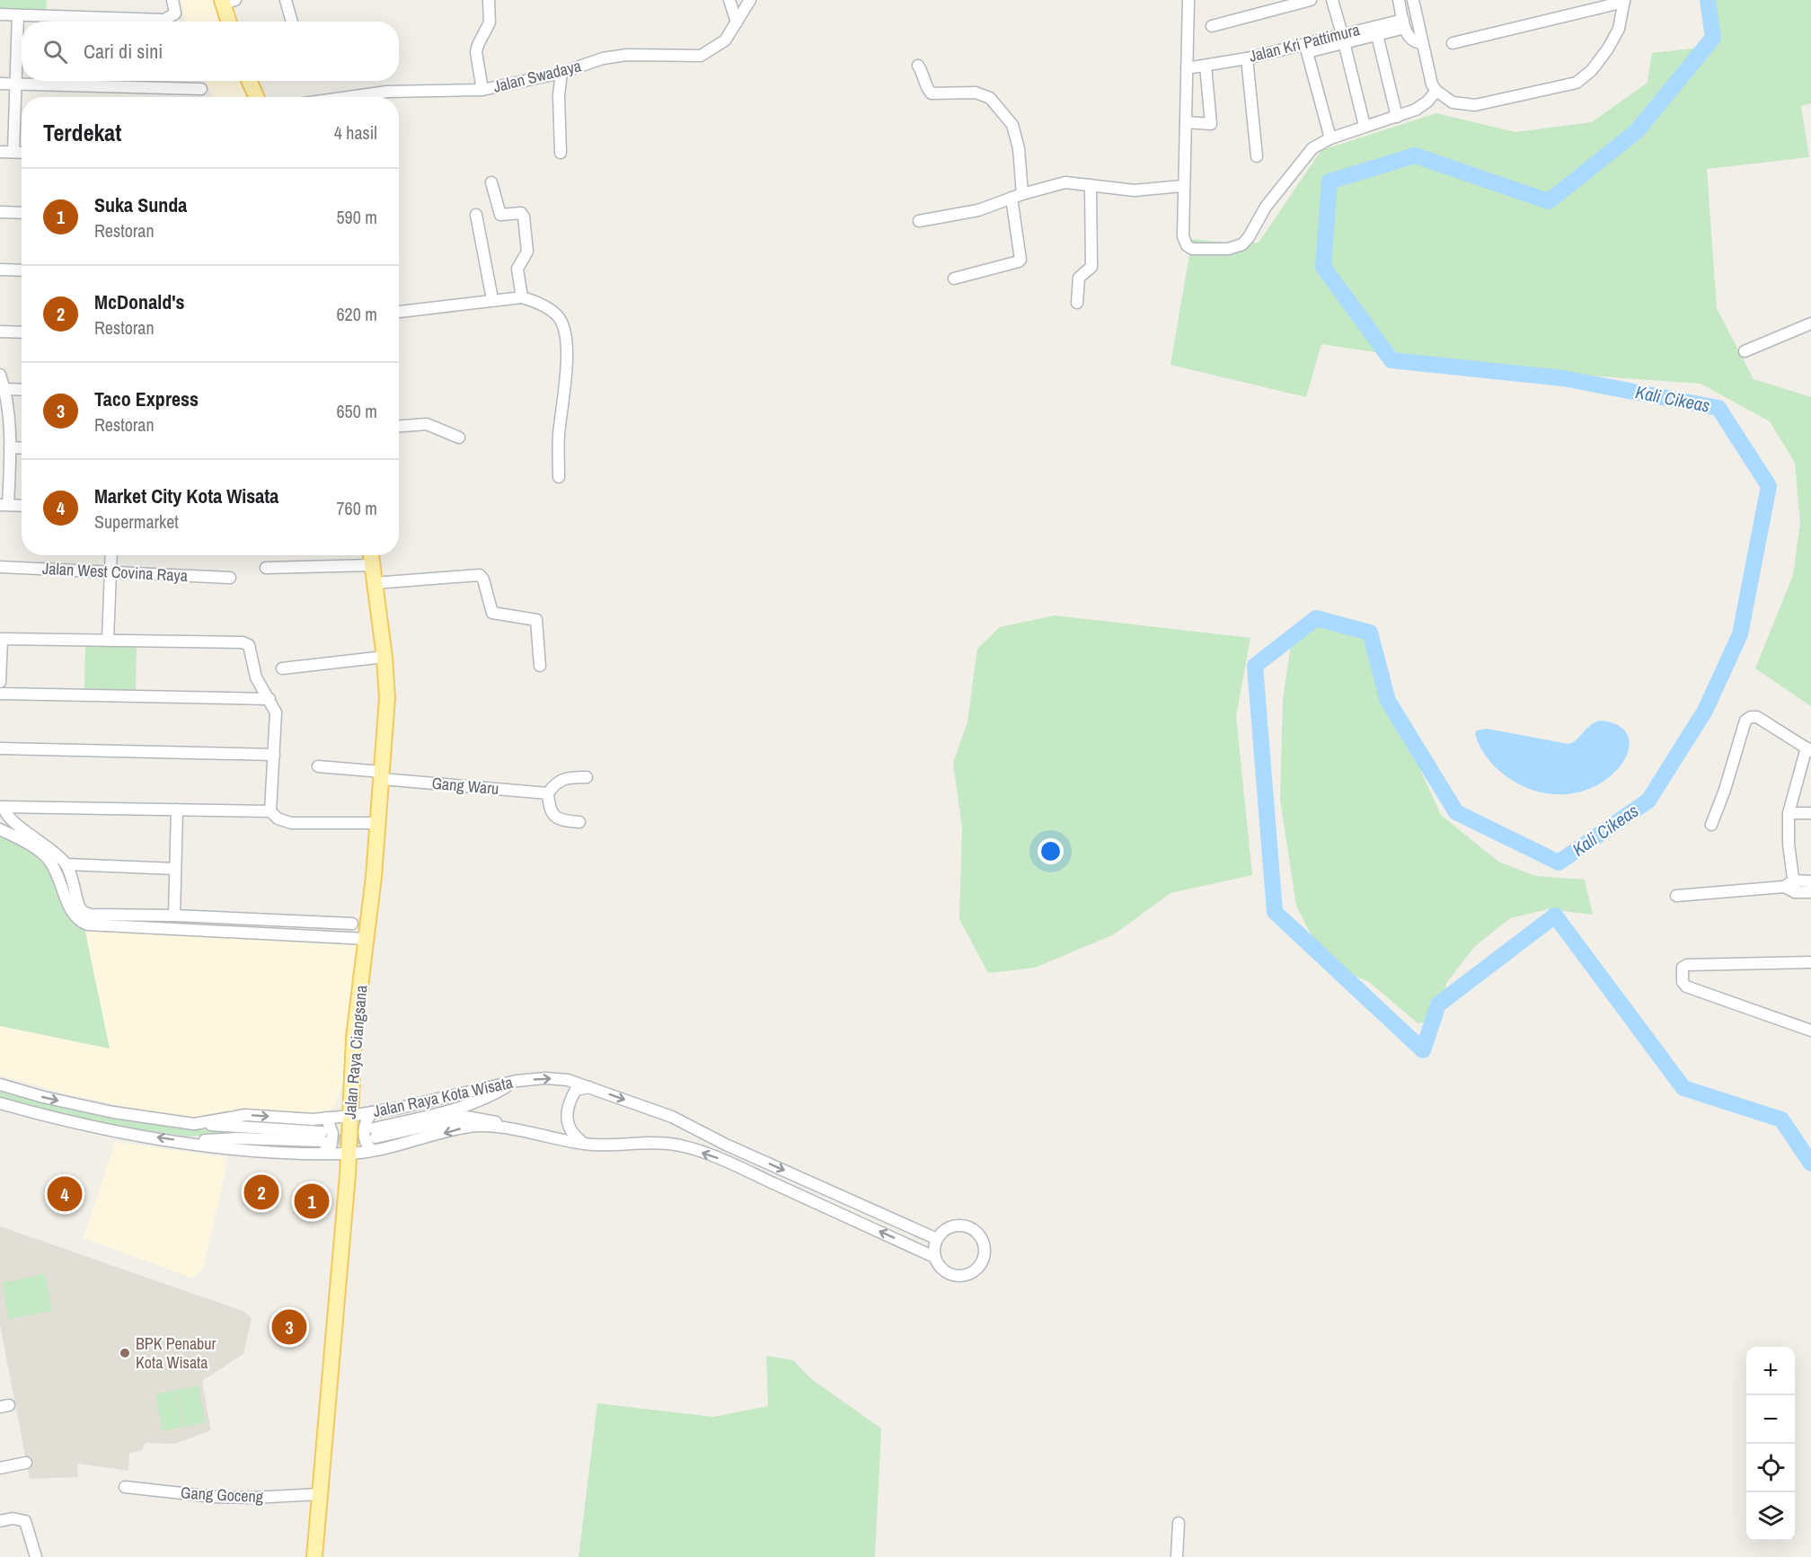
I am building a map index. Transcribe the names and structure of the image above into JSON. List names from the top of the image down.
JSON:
{
  "streets": {
    "main road": ["Jalan Raya Ciangsana"],
    "street": [
      "Jalan Kri Pattimura",
      "Jalan Swadaya",
      "Jalan West Covina Raya",
      "Gang Waru",
      "Jalan Raya Kota Wisata",
      "Gang Goceng"
    ]
  },
  "crossings": [
    ["Gang Waru", "Jalan Raya Ciangsana"],
    ["Jalan Raya Ciangsana", "Jalan Raya Kota Wisata"],
    ["Jalan Raya Ciangsana", "Gang Goceng"]
  ],
  "water": ["Kali Cikeas"],
  "places": ["BPK Penabur Kota Wisata"],
  "page": {
    "search": "Cari di sini",
    "heading": ["Terdekat", "4 hasil"],
    "list": [
      {
        "mark": "1",
        "name": "Suka Sunda",
        "note": "Restoran",
        "value": "590 m"
      },
      {
        "mark": "2",
        "name": "McDonald's",
        "note": "Restoran",
        "value": "620 m"
      },
      {
        "mark": "3",
        "name": "Taco Express",
        "note": "Restoran",
        "value": "650 m"
      },
      {
        "mark": "4",
        "name": "Market City Kota Wisata",
        "note": "Supermarket",
        "value": "760 m"
      }
    ],
    "pins": [
      "2",
      "4",
      "1",
      "3"
    ],
    "map_buttons": ["+", "−"]
  }
}
